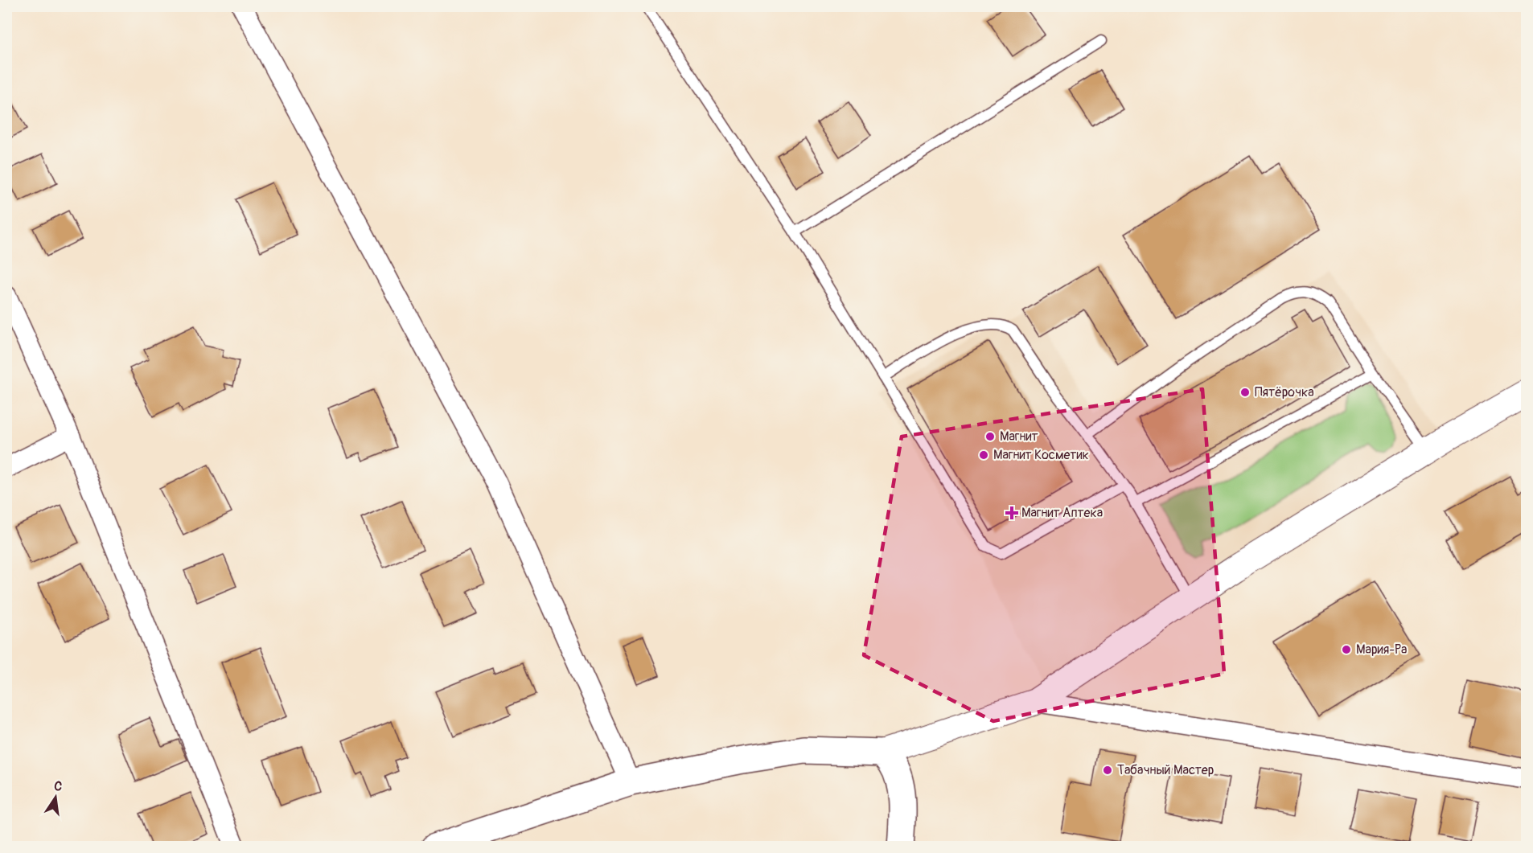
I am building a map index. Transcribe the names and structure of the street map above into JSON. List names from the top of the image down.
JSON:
{
  "places": {
    "other": [
      "Пятёрочка",
      "Магнит",
      "Магнит Косметик",
      "Мария-Ра",
      "Табачный Мастер"
    ],
    "health": ["Магнит Аптека"]
  },
  "north": "top"
}
